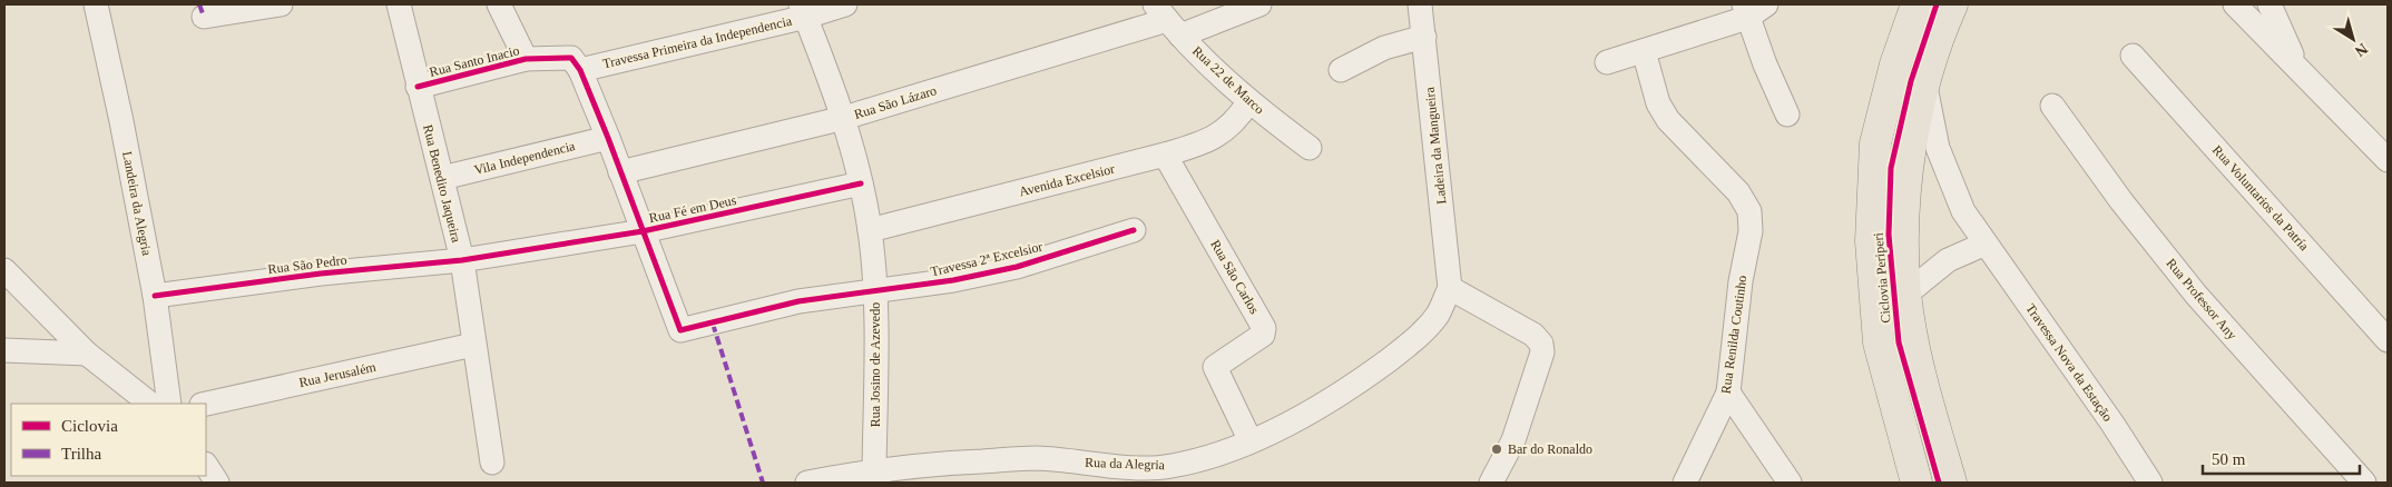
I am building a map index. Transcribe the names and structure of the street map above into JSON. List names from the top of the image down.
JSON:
{
  "streets": {
    "street": [
      "Travessa Primeira da Independencia",
      "Rua Santo Inacio",
      "Rua 22 de Marco",
      "Rua São Lázaro",
      "Ladeira da Mangueira",
      "Vila Independencia",
      "Avenida Excelsior",
      "Rua Benedito Jaqueira",
      "Rua Voluntarios da Patría",
      "Landeira da Alegria",
      "Rua Fé em Deus",
      "Travessa 2ª Excelsior",
      "Rua São Pedro",
      "Rua São Carlos",
      "Rua Professor Any",
      "Rua Renilda Coutinho",
      "Travessa Nova da Estação",
      "Rua Josino de Azevedo",
      "Rua Jerusalém",
      "Rua da Alegria"
    ],
    "cycle path": ["Ciclovia Periperi"]
  },
  "crossings": [
    ["Travessa Primeira da Independencia", "Rua Santo Inacio"],
    ["Travessa Primeira da Independencia", "Rua Josino de Azevedo"],
    ["Rua Santo Inacio", "Rua Benedito Jaqueira"],
    ["Rua 22 de Marco", "Rua São Lázaro"],
    ["Rua 22 de Marco", "Avenida Excelsior"],
    ["Rua São Lázaro", "Rua Josino de Azevedo"],
    ["Ladeira da Mangueira", "Rua da Alegria"],
    ["Vila Independencia", "Rua Benedito Jaqueira"],
    ["Avenida Excelsior", "Rua São Carlos"],
    ["Avenida Excelsior", "Rua Josino de Azevedo"],
    ["Rua Benedito Jaqueira", "Rua Fé em Deus"],
    ["Rua Benedito Jaqueira", "Rua São Pedro"],
    ["Rua Benedito Jaqueira", "Rua Jerusalém"],
    ["Landeira da Alegria", "Rua São Pedro"],
    ["Rua Fé em Deus", "Travessa 2ª Excelsior"],
    ["Rua Fé em Deus", "Rua São Pedro"],
    ["Rua Fé em Deus", "Rua Josino de Azevedo"],
    ["Travessa 2ª Excelsior", "Rua Josino de Azevedo"],
    ["Rua São Carlos", "Rua da Alegria"],
    ["Rua Josino de Azevedo", "Rua da Alegria"]
  ],
  "places": ["Bar do Ronaldo"],
  "legend": ["Ciclovia", "Trilha"],
  "scale_bar": "50 m",
  "north": "bottom right"
}
